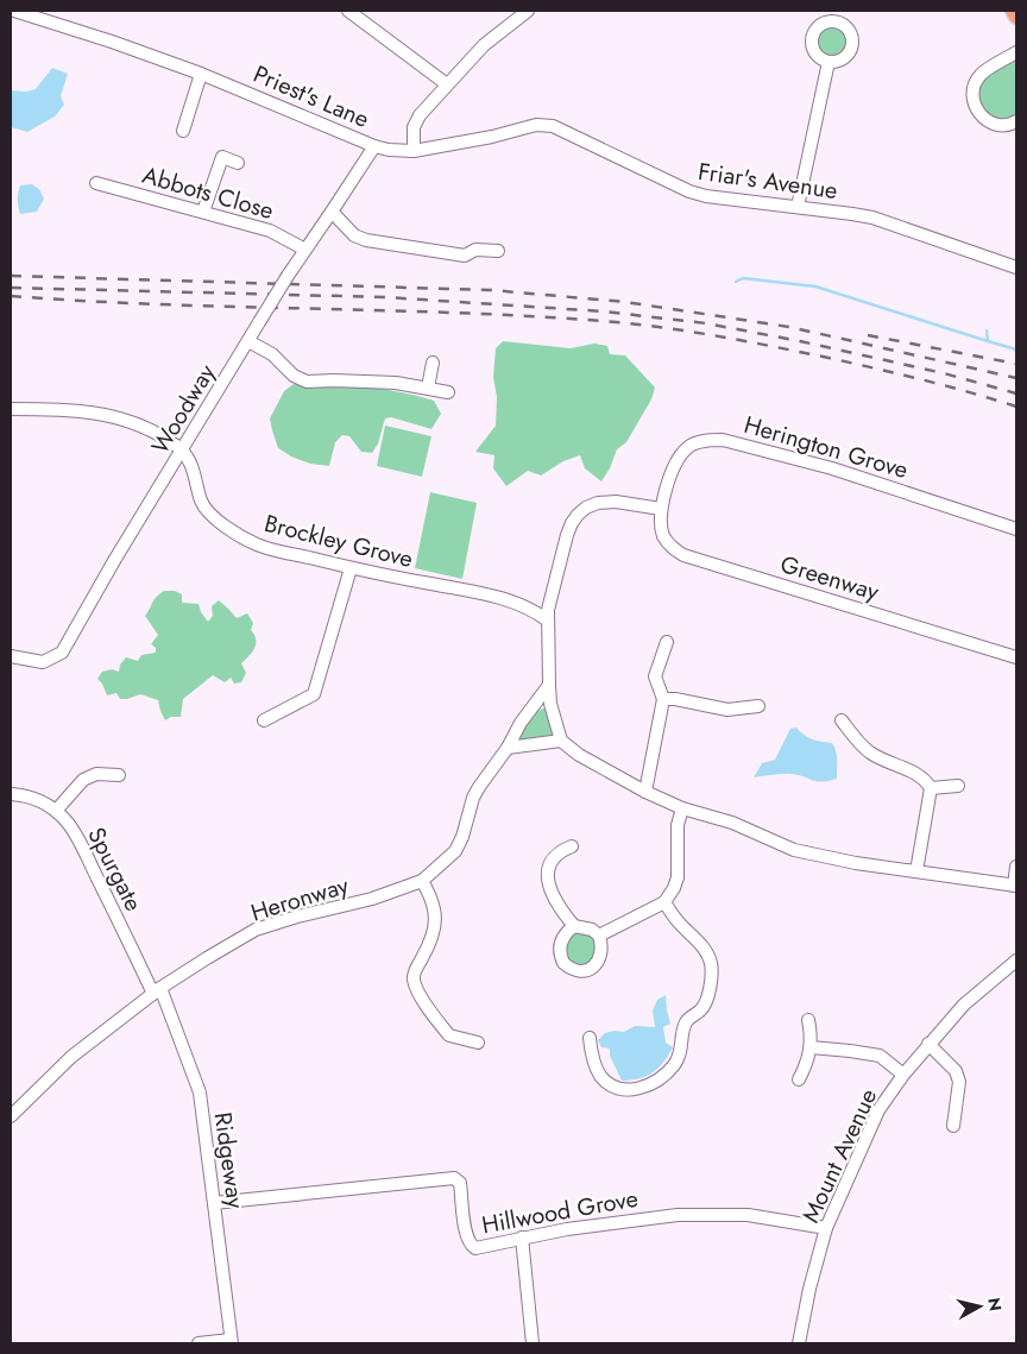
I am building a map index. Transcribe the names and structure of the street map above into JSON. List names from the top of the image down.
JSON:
{
  "streets": {
    "street": [
      "Priest's Lane",
      "Friar's Avenue",
      "Abbots Close",
      "Woodway",
      "Herington Grove",
      "Brockley Grove",
      "Greenway",
      "Spurgate",
      "Heronway",
      "Mount Avenue",
      "Ridgeway",
      "Hillwood Grove"
    ]
  },
  "crossings": [
    ["Priest's Lane", "Friar's Avenue"],
    ["Priest's Lane", "Woodway"],
    ["Abbots Close", "Woodway"],
    ["Woodway", "Brockley Grove"],
    ["Herington Grove", "Greenway"],
    ["Spurgate", "Heronway"],
    ["Spurgate", "Ridgeway"],
    ["Heronway", "Ridgeway"],
    ["Mount Avenue", "Hillwood Grove"],
    ["Ridgeway", "Hillwood Grove"]
  ],
  "north": "right"
}
